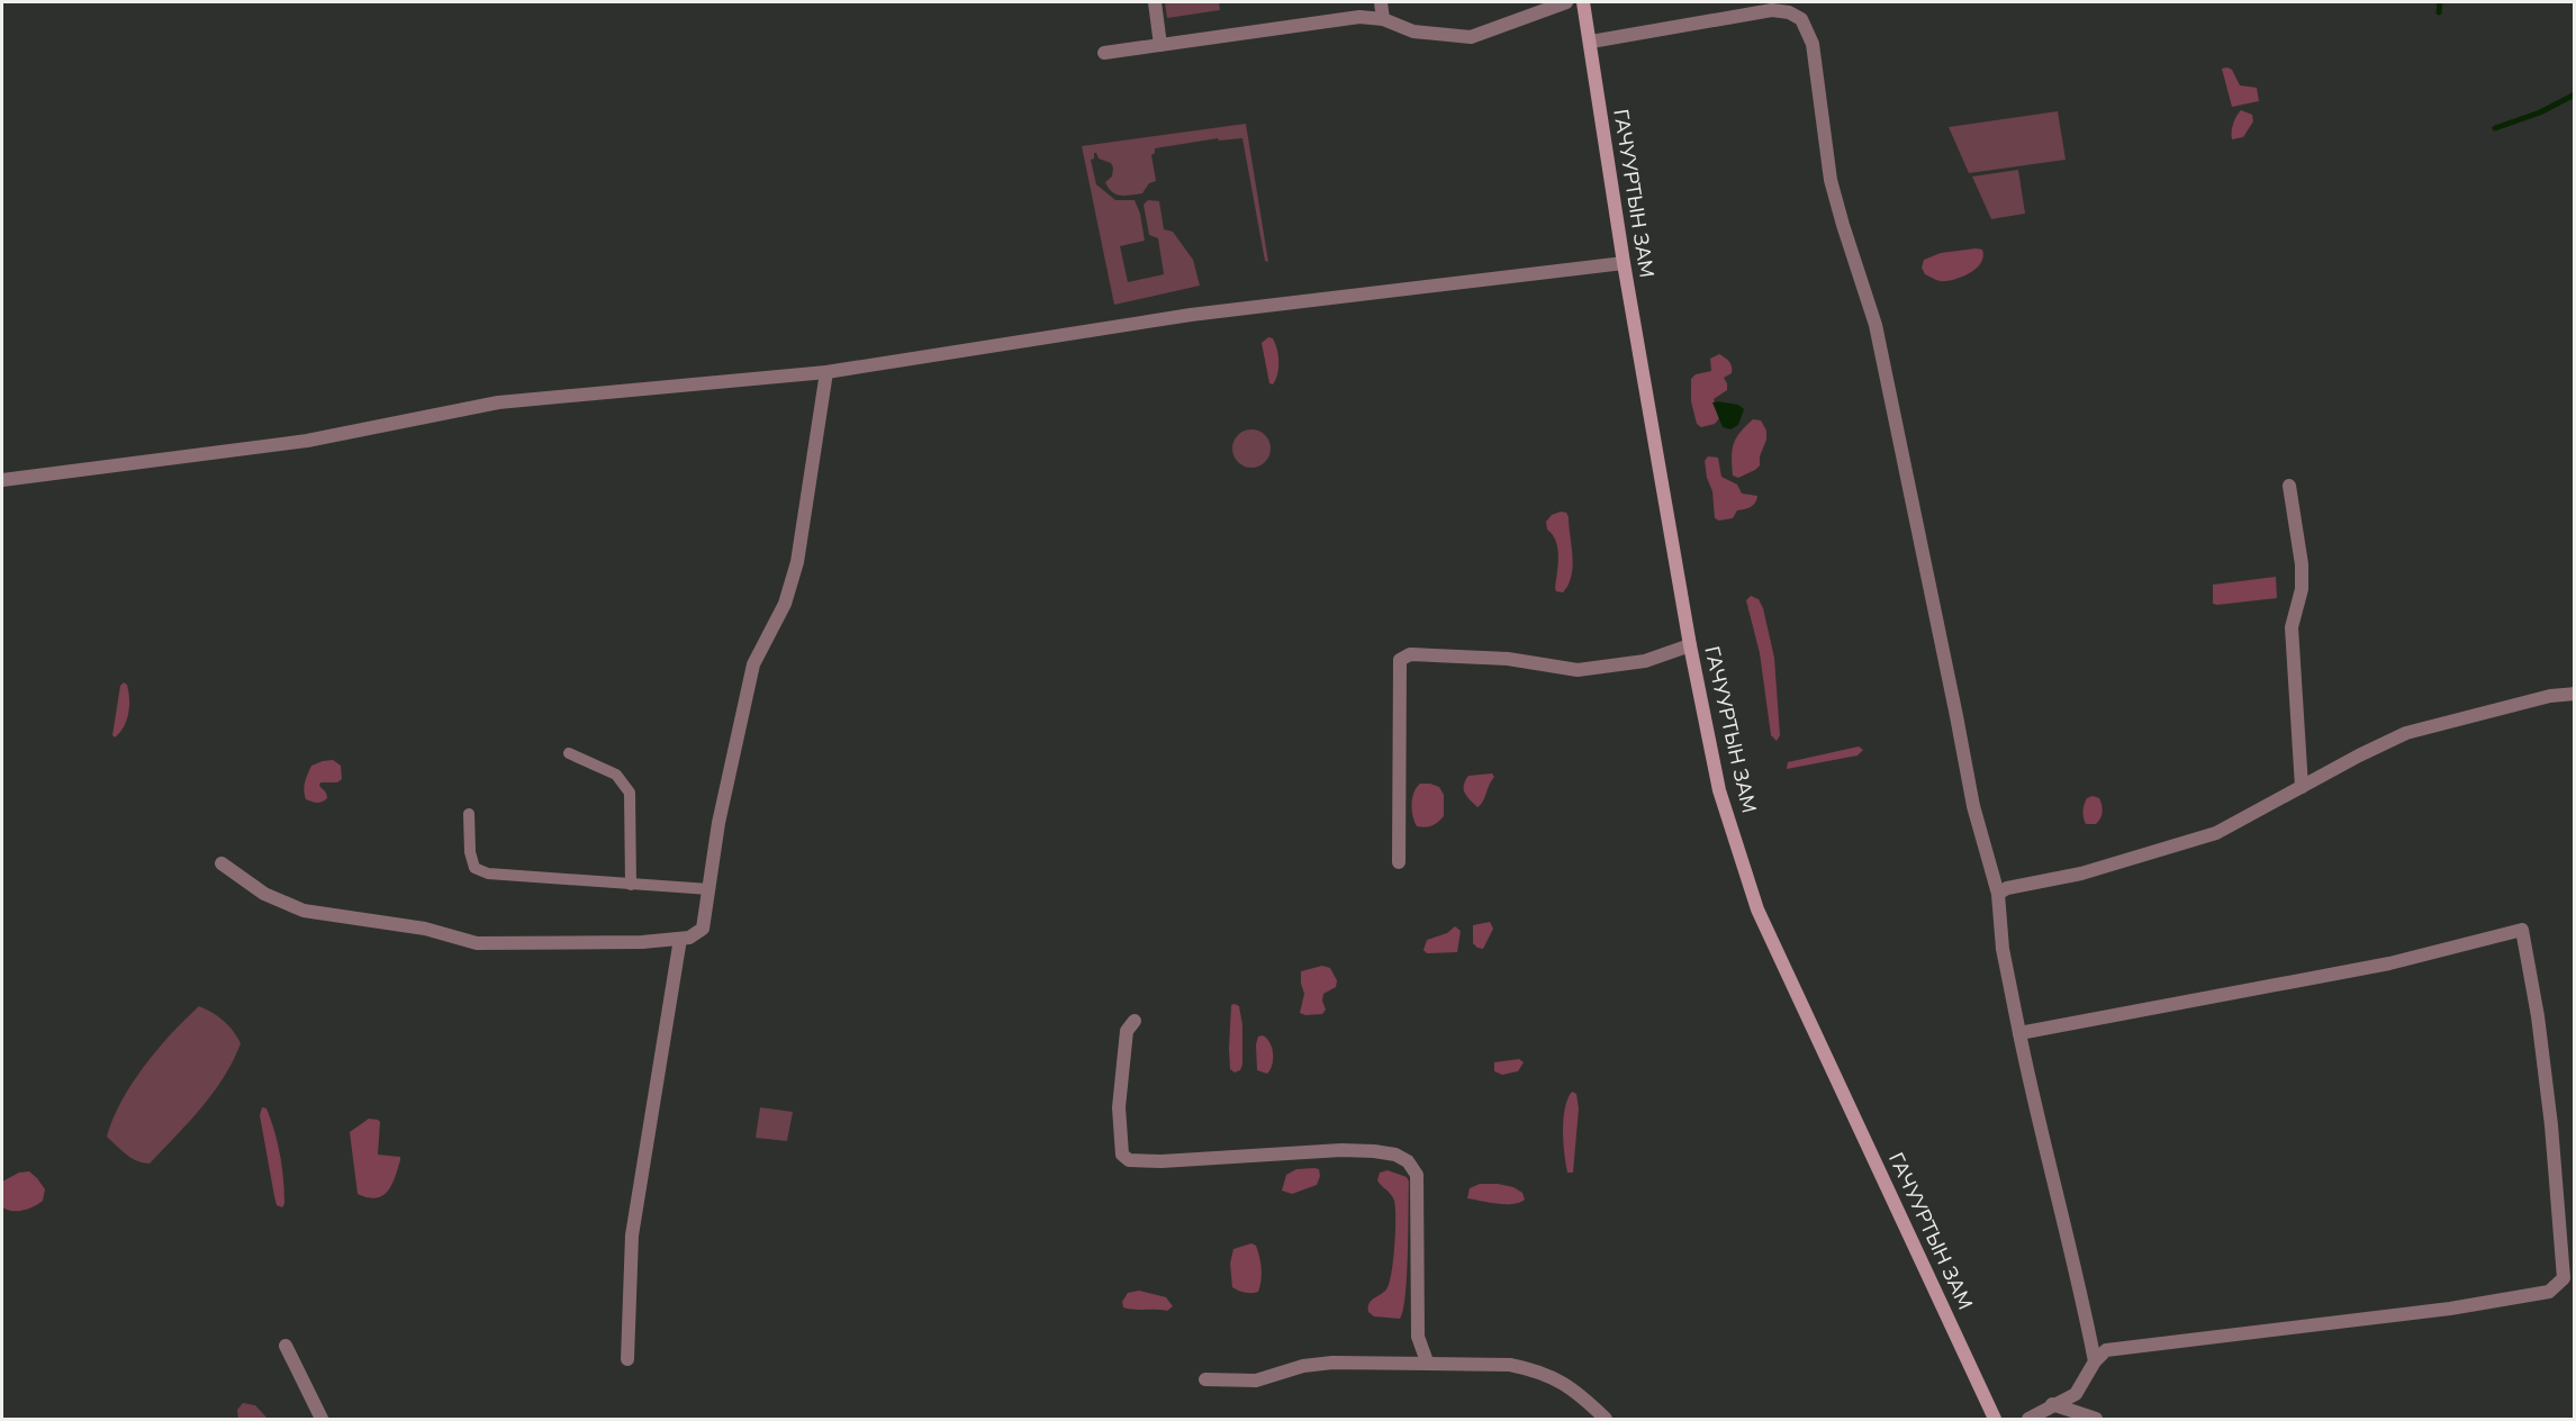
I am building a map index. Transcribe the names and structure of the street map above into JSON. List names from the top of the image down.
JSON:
{
  "streets": {
    "main road": ["ГАЧУУРТЫН ЗАМ"]
  }
}
